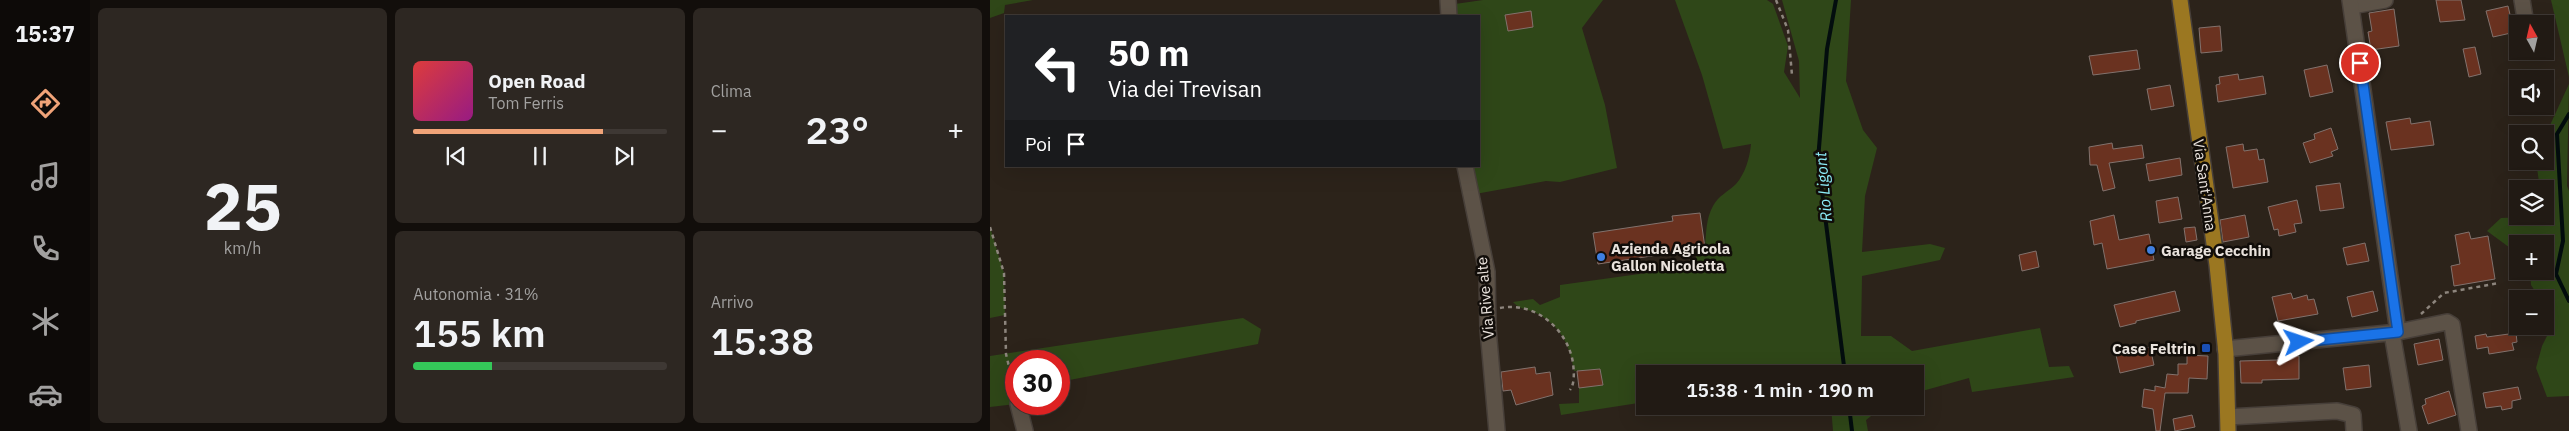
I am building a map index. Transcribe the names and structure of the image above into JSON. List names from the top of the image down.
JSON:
{
  "streets": {
    "main road": ["Via Sant'Anna"],
    "street": ["Via Rive alte"]
  },
  "water": ["Rio Ligont"],
  "places": {
    "other": ["Garage Cecchin", "Azienda Agricola Gallon Nicoletta"],
    "transit": ["Case Feltrin"]
  },
  "north": "top",
  "page": {
    "tabs": "15:37",
    "tile": [
      ["25", "km/h"],
      "Clima",
      ["Autonomia · 31%", "155 km"],
      ["Arrivo", "15:38"]
    ],
    "map_buttons": ["+", "−"],
    "turn": ["50 m", "Via dei Trevisan"],
    "song": ["Open Road", "Tom Ferris"],
    "heat": ["−", "23°", "+"],
    "then": "Poi",
    "limit": "30",
    "trip": "15:38 · 1 min · 190 m"
  }
}
